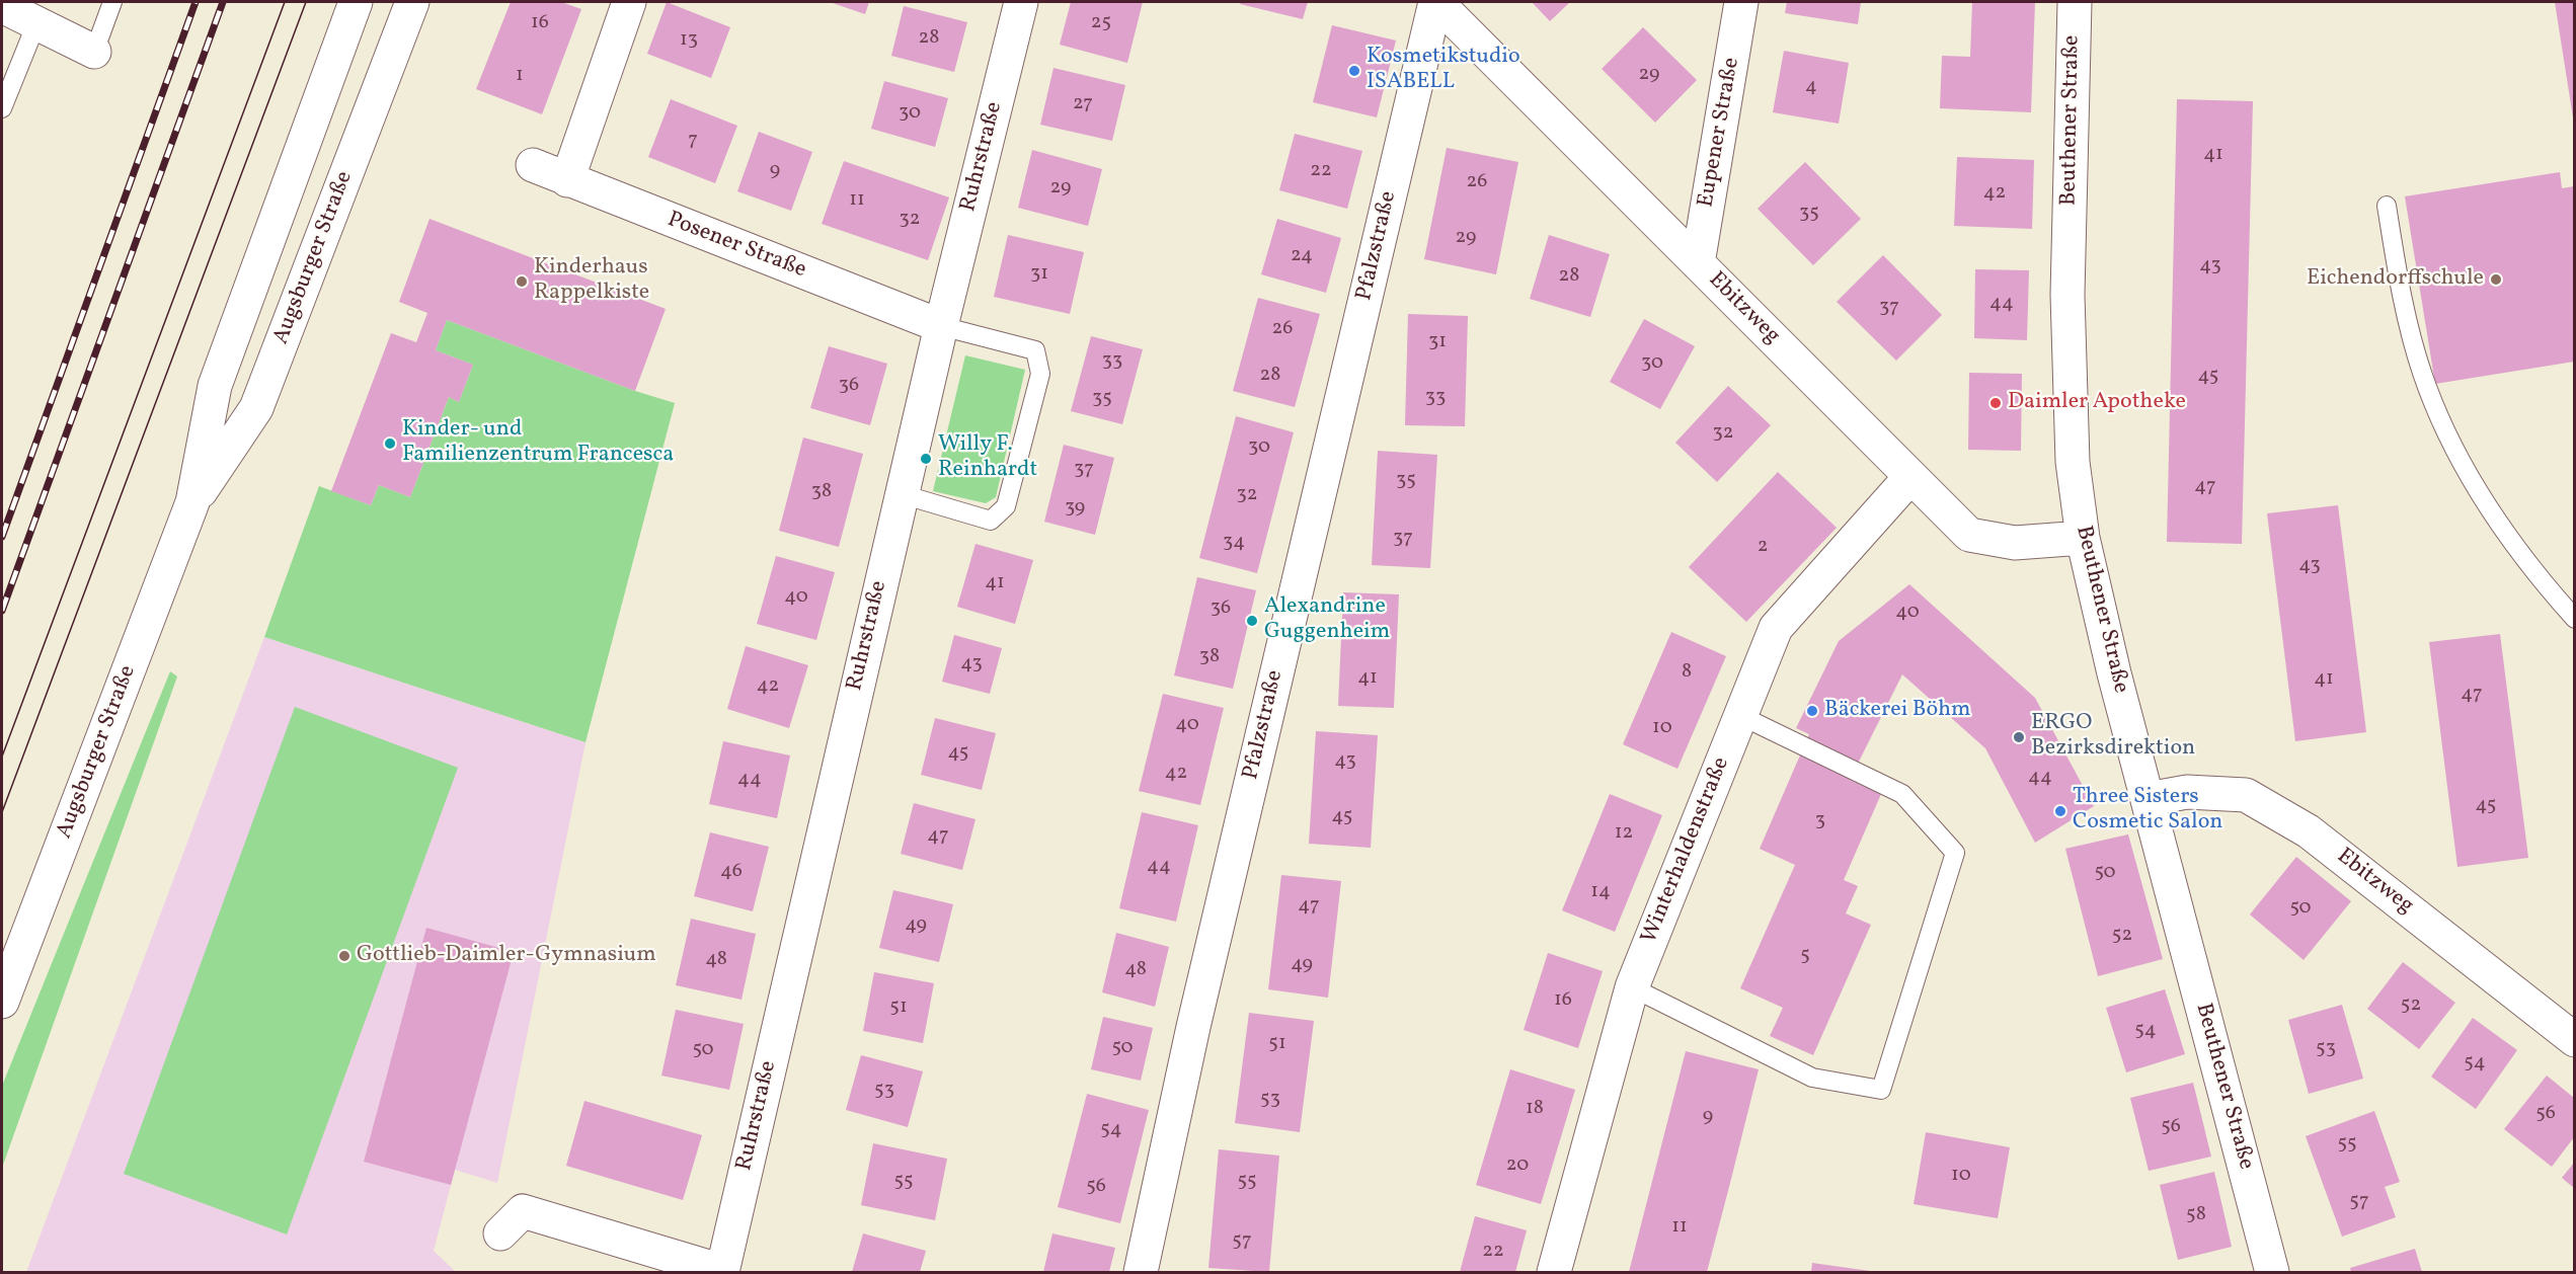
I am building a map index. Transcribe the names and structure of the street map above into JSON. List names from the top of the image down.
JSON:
{
  "streets": {
    "street": [
      "Beuthener Straße",
      "Eupener Straße",
      "Ruhrstraße",
      "Posener Straße",
      "Pfalzstraße",
      "Augsburger Straße",
      "Ebitzweg",
      "Winterhaldenstraße"
    ]
  },
  "crossings": [
    ["Beuthener Straße", "Ebitzweg"],
    ["Eupener Straße", "Ebitzweg"],
    ["Ruhrstraße", "Posener Straße"],
    ["Pfalzstraße", "Ebitzweg"],
    ["Ebitzweg", "Winterhaldenstraße"]
  ],
  "places": [
    "Kosmetikstudio ISABELL",
    "Eichendorffschule",
    "Kinderhaus Rappelkiste",
    "Daimler Apotheke",
    "Kinder- und Familienzentrum Francesca",
    "Willy F. Reinhardt",
    "Alexandrine Guggenheim",
    "Bäckerei Böhm",
    "ERGO Bezirksdirektion",
    "Three Sisters Cosmetic Salon",
    "Gottlieb-Daimler-Gymnasium"
  ],
  "house_numbers": [
    "16",
    "25",
    "28",
    "13",
    "29",
    "1",
    "4",
    "27",
    "30",
    "7",
    "41",
    "9",
    "22",
    "26",
    "29",
    "42",
    "11",
    "35",
    "32",
    "29",
    "24",
    "43",
    "31",
    "28",
    "44",
    "37",
    "26",
    "31",
    "33",
    "30",
    "28",
    "45",
    "36",
    "33",
    "35",
    "32",
    "30",
    "37",
    "35",
    "47",
    "38",
    "32",
    "39",
    "37",
    "34",
    "2",
    "43",
    "41",
    "40",
    "36",
    "40",
    "38",
    "43",
    "8",
    "41",
    "41",
    "42",
    "47",
    "40",
    "10",
    "45",
    "43",
    "42",
    "44",
    "44",
    "45",
    "45",
    "3",
    "12",
    "47",
    "44",
    "46",
    "50",
    "14",
    "47",
    "50",
    "49",
    "52",
    "5",
    "48",
    "49",
    "48",
    "16",
    "52",
    "51",
    "54",
    "51",
    "50",
    "53",
    "50",
    "54",
    "53",
    "53",
    "18",
    "56",
    "9",
    "56",
    "54",
    "55",
    "20",
    "10",
    "55",
    "55",
    "56",
    "57",
    "58",
    "11",
    "57",
    "22"
  ]
}
